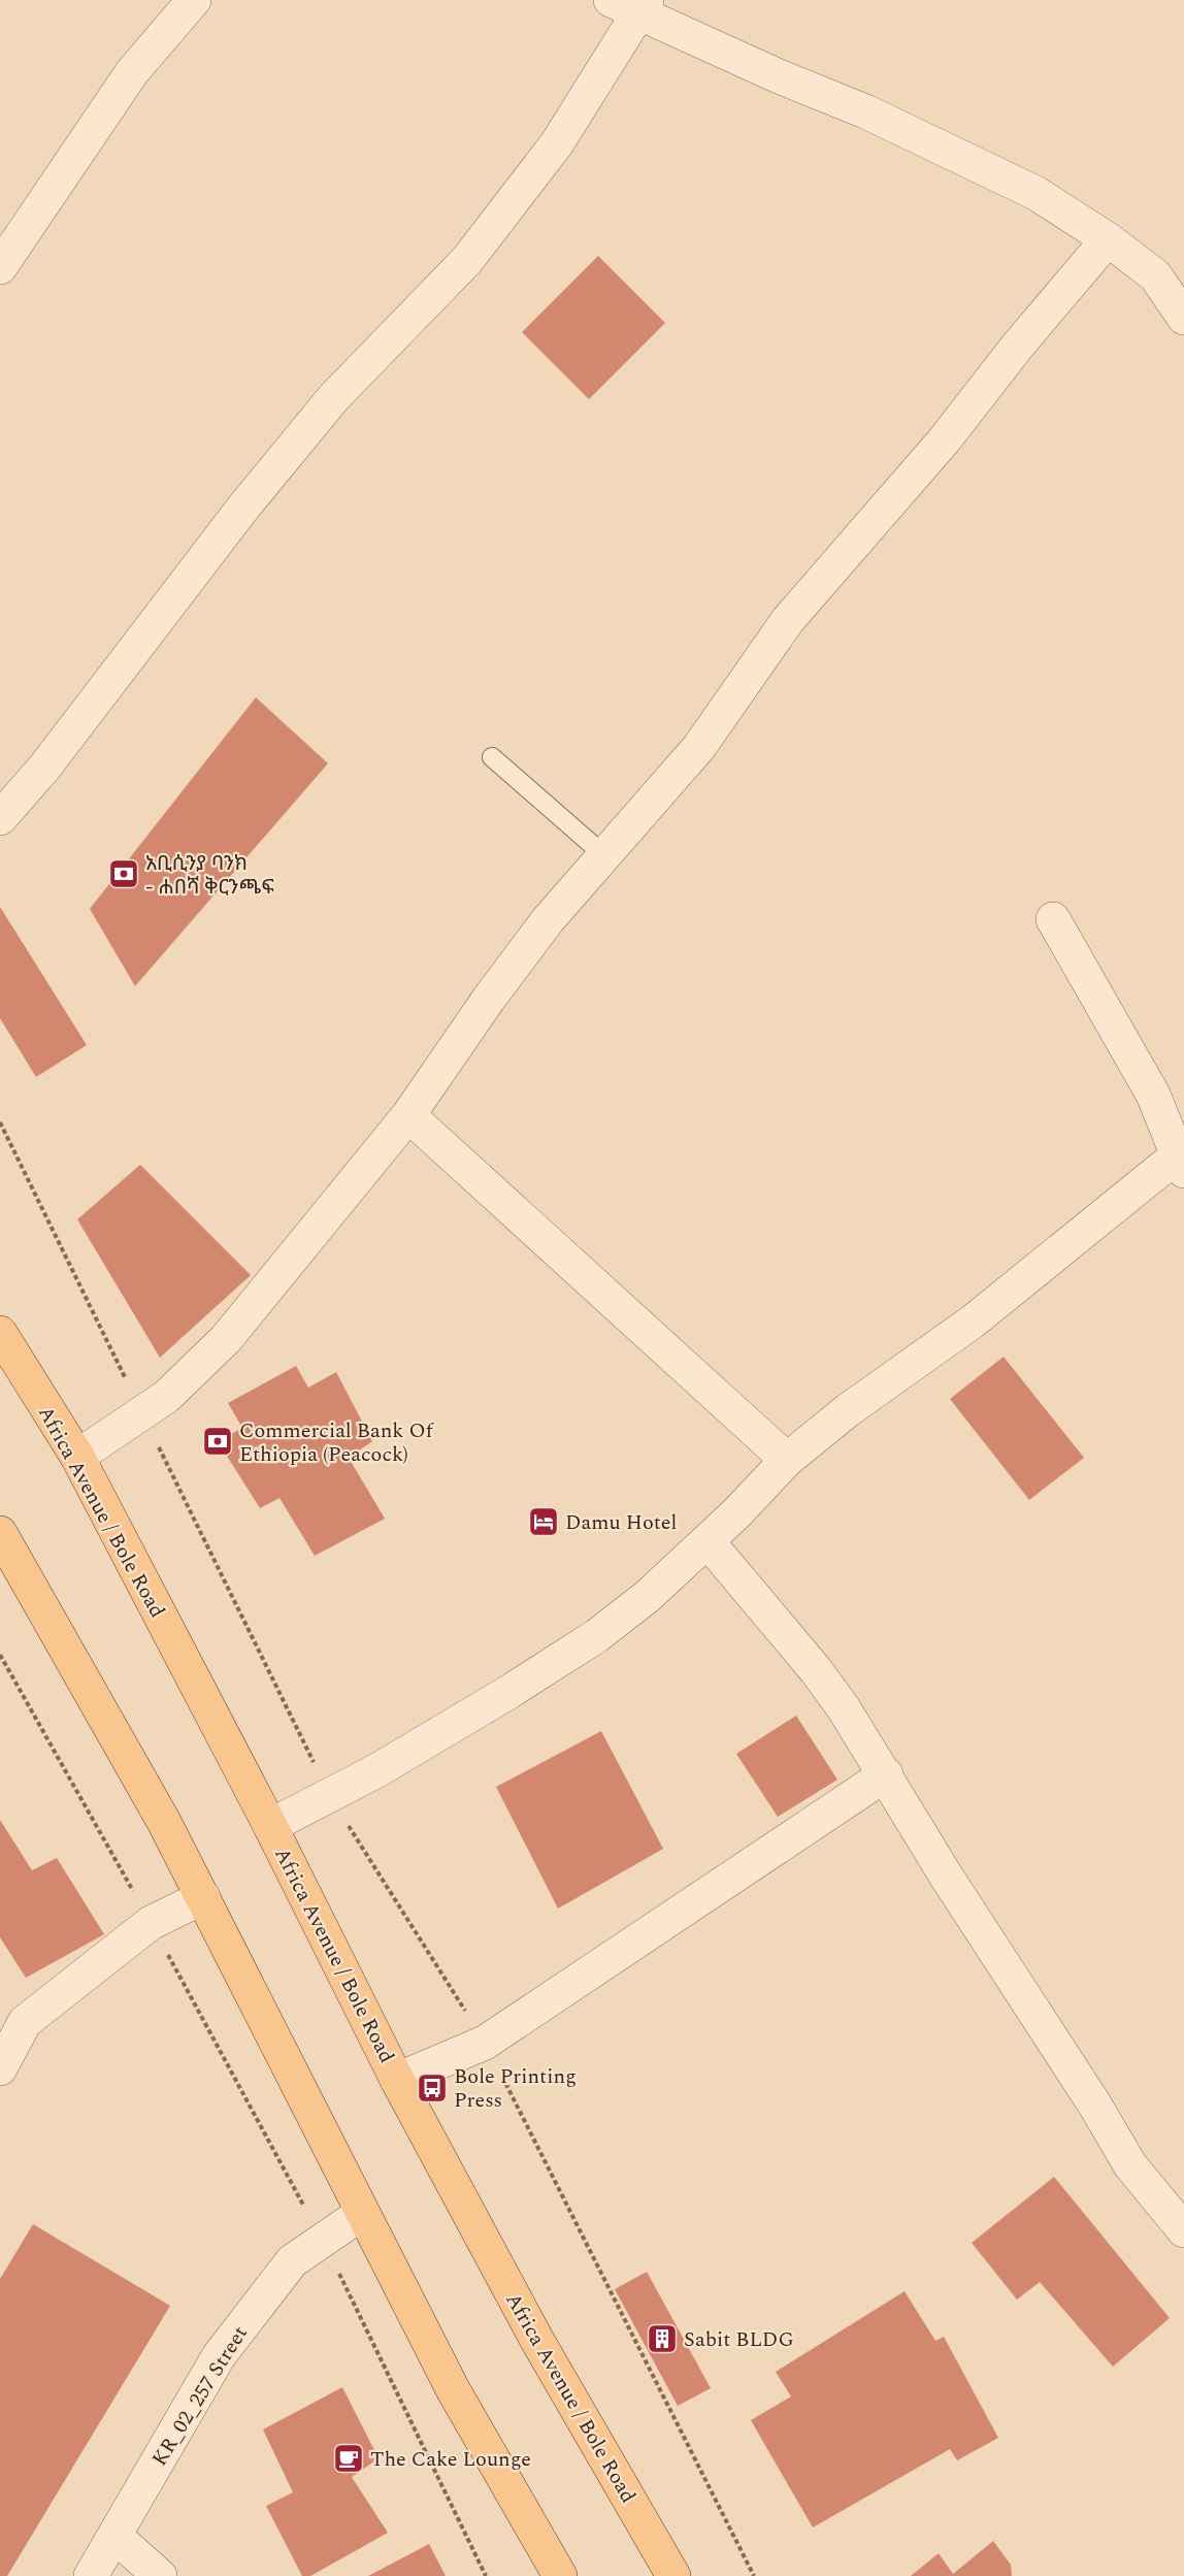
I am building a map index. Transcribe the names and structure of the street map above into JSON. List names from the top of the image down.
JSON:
{
  "streets": {
    "main road": ["Africa Avenue / Bole Road"],
    "street": ["KR_02_257 Street"]
  },
  "places": {
    "bank": ["አቢሲንያ ባንክ - ሐበሻ ቅርንጫፍ", "Commercial Bank Of Ethiopia (Peacock)"],
    "hotel": ["Damu Hotel"],
    "bus stop": ["Bole Printing Press"],
    "building": ["Sabit BLDG"],
    "cafe": ["The Cake Lounge"]
  }
}
